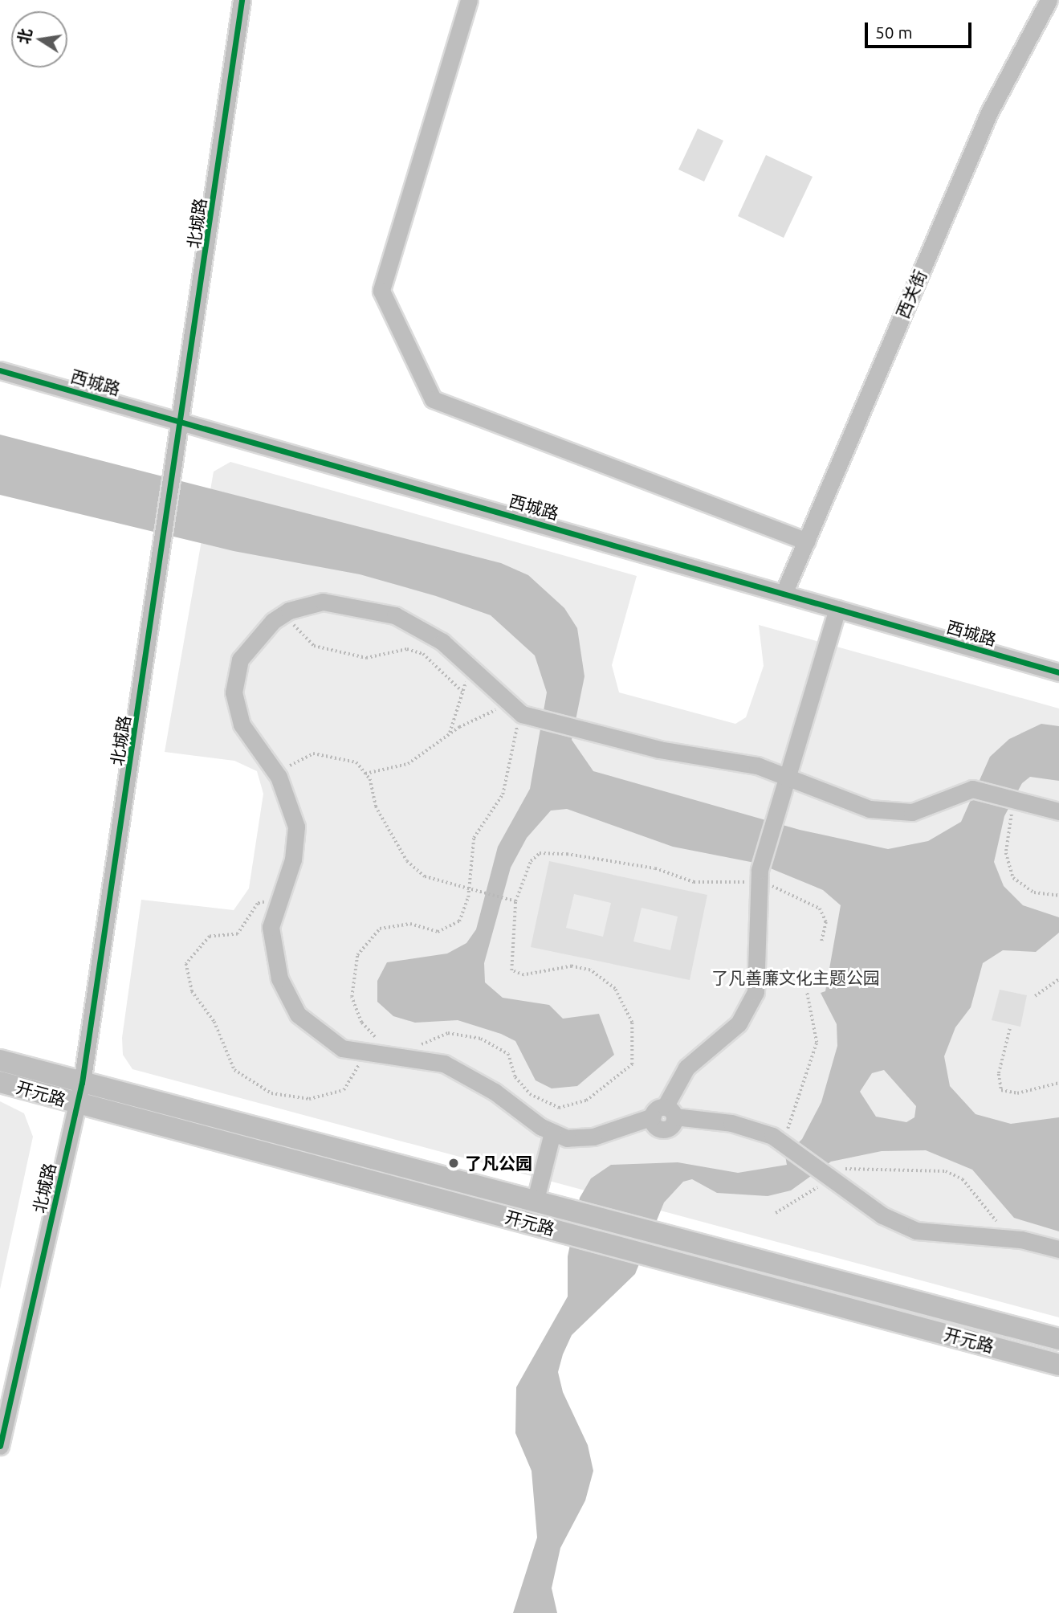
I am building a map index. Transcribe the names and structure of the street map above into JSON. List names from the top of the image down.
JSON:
{
  "streets": {
    "main road": ["开元路"],
    "street": ["北城路", "西关街", "西城路"]
  },
  "crossings": [
    ["北城路", "西城路"],
    ["北城路", "开元路"],
    ["西关街", "西城路"]
  ],
  "parks": ["了凡善廉文化主题公园"],
  "places": ["了凡公园"],
  "scale_bar": "50 m",
  "north": "left"
}
